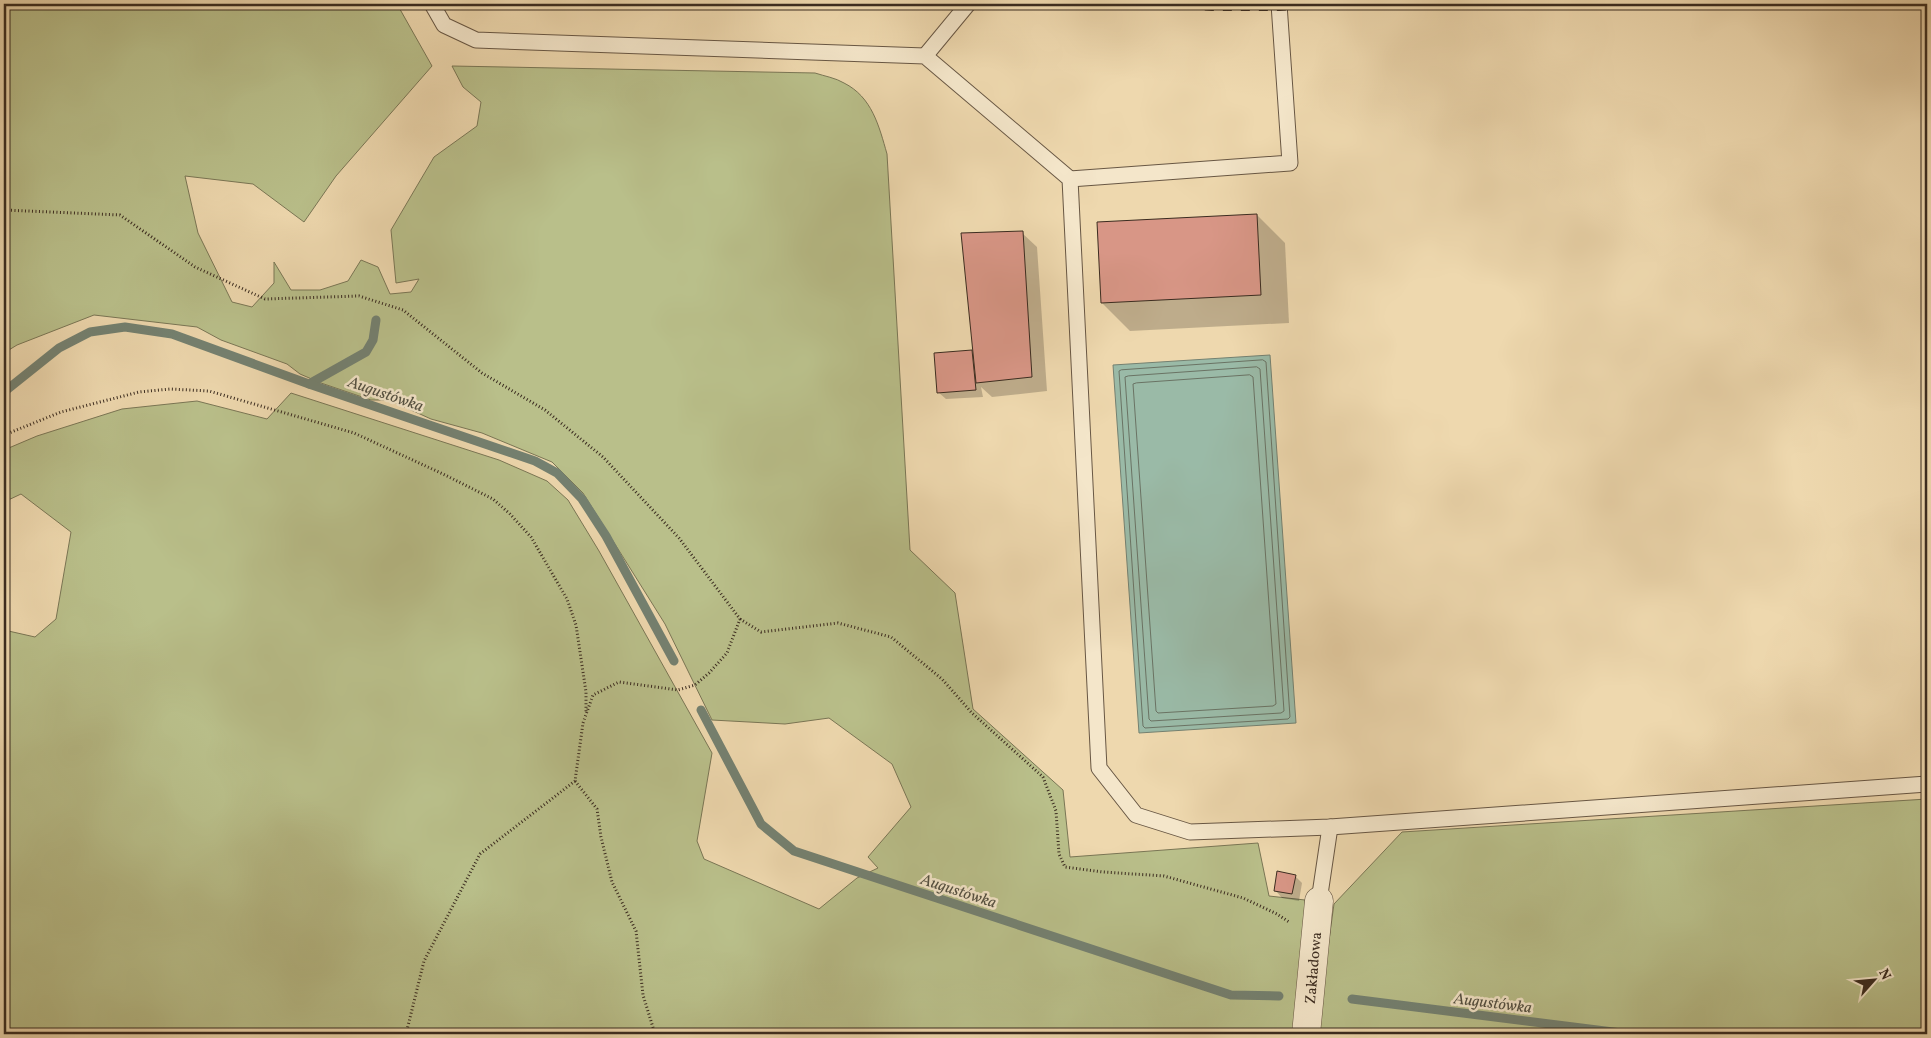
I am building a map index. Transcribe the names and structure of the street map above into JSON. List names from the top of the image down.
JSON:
{
  "streets": {
    "street": ["Zakładowa"]
  },
  "water": ["Augustówka"],
  "north": "top right"
}
